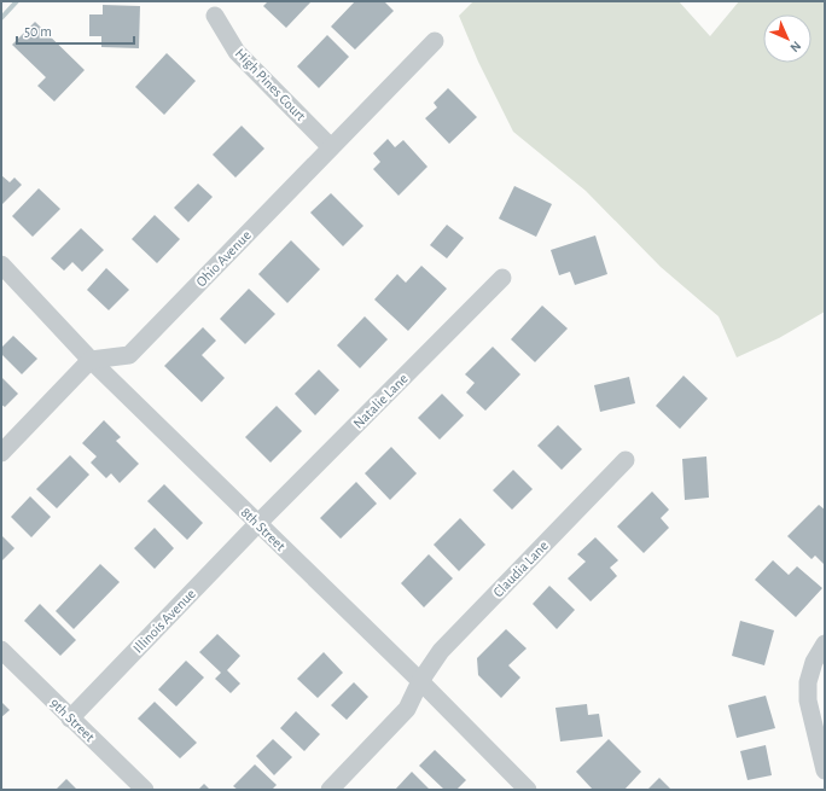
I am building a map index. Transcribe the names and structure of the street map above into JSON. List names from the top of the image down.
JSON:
{
  "streets": {
    "street": [
      "High Pines Court",
      "Ohio Avenue",
      "Natalie Lane",
      "8th Street",
      "Claudia Lane",
      "Illinois Avenue",
      "9th Street"
    ]
  },
  "crossings": [
    ["High Pines Court", "Ohio Avenue"],
    ["Ohio Avenue", "8th Street"],
    ["Natalie Lane", "8th Street"],
    ["Natalie Lane", "Illinois Avenue"],
    ["8th Street", "Claudia Lane"],
    ["8th Street", "Illinois Avenue"],
    ["Illinois Avenue", "9th Street"]
  ],
  "scale_bar": "50 m",
  "north": "bottom right"
}
